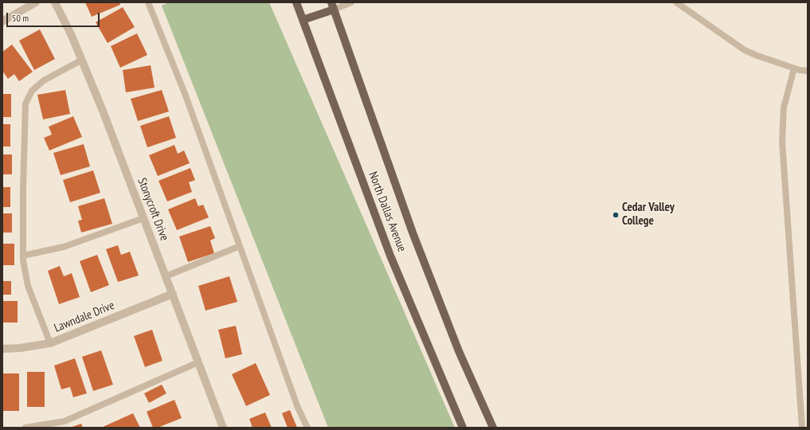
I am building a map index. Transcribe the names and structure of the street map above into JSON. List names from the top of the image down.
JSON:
{
  "streets": {
    "main road": ["North Dallas Avenue"],
    "street": ["Stonycroft Drive", "Lawndale Drive"]
  },
  "crossings": [
    ["Stonycroft Drive", "Lawndale Drive"]
  ],
  "places": ["Cedar Valley College"],
  "scale_bar": "50 m"
}
